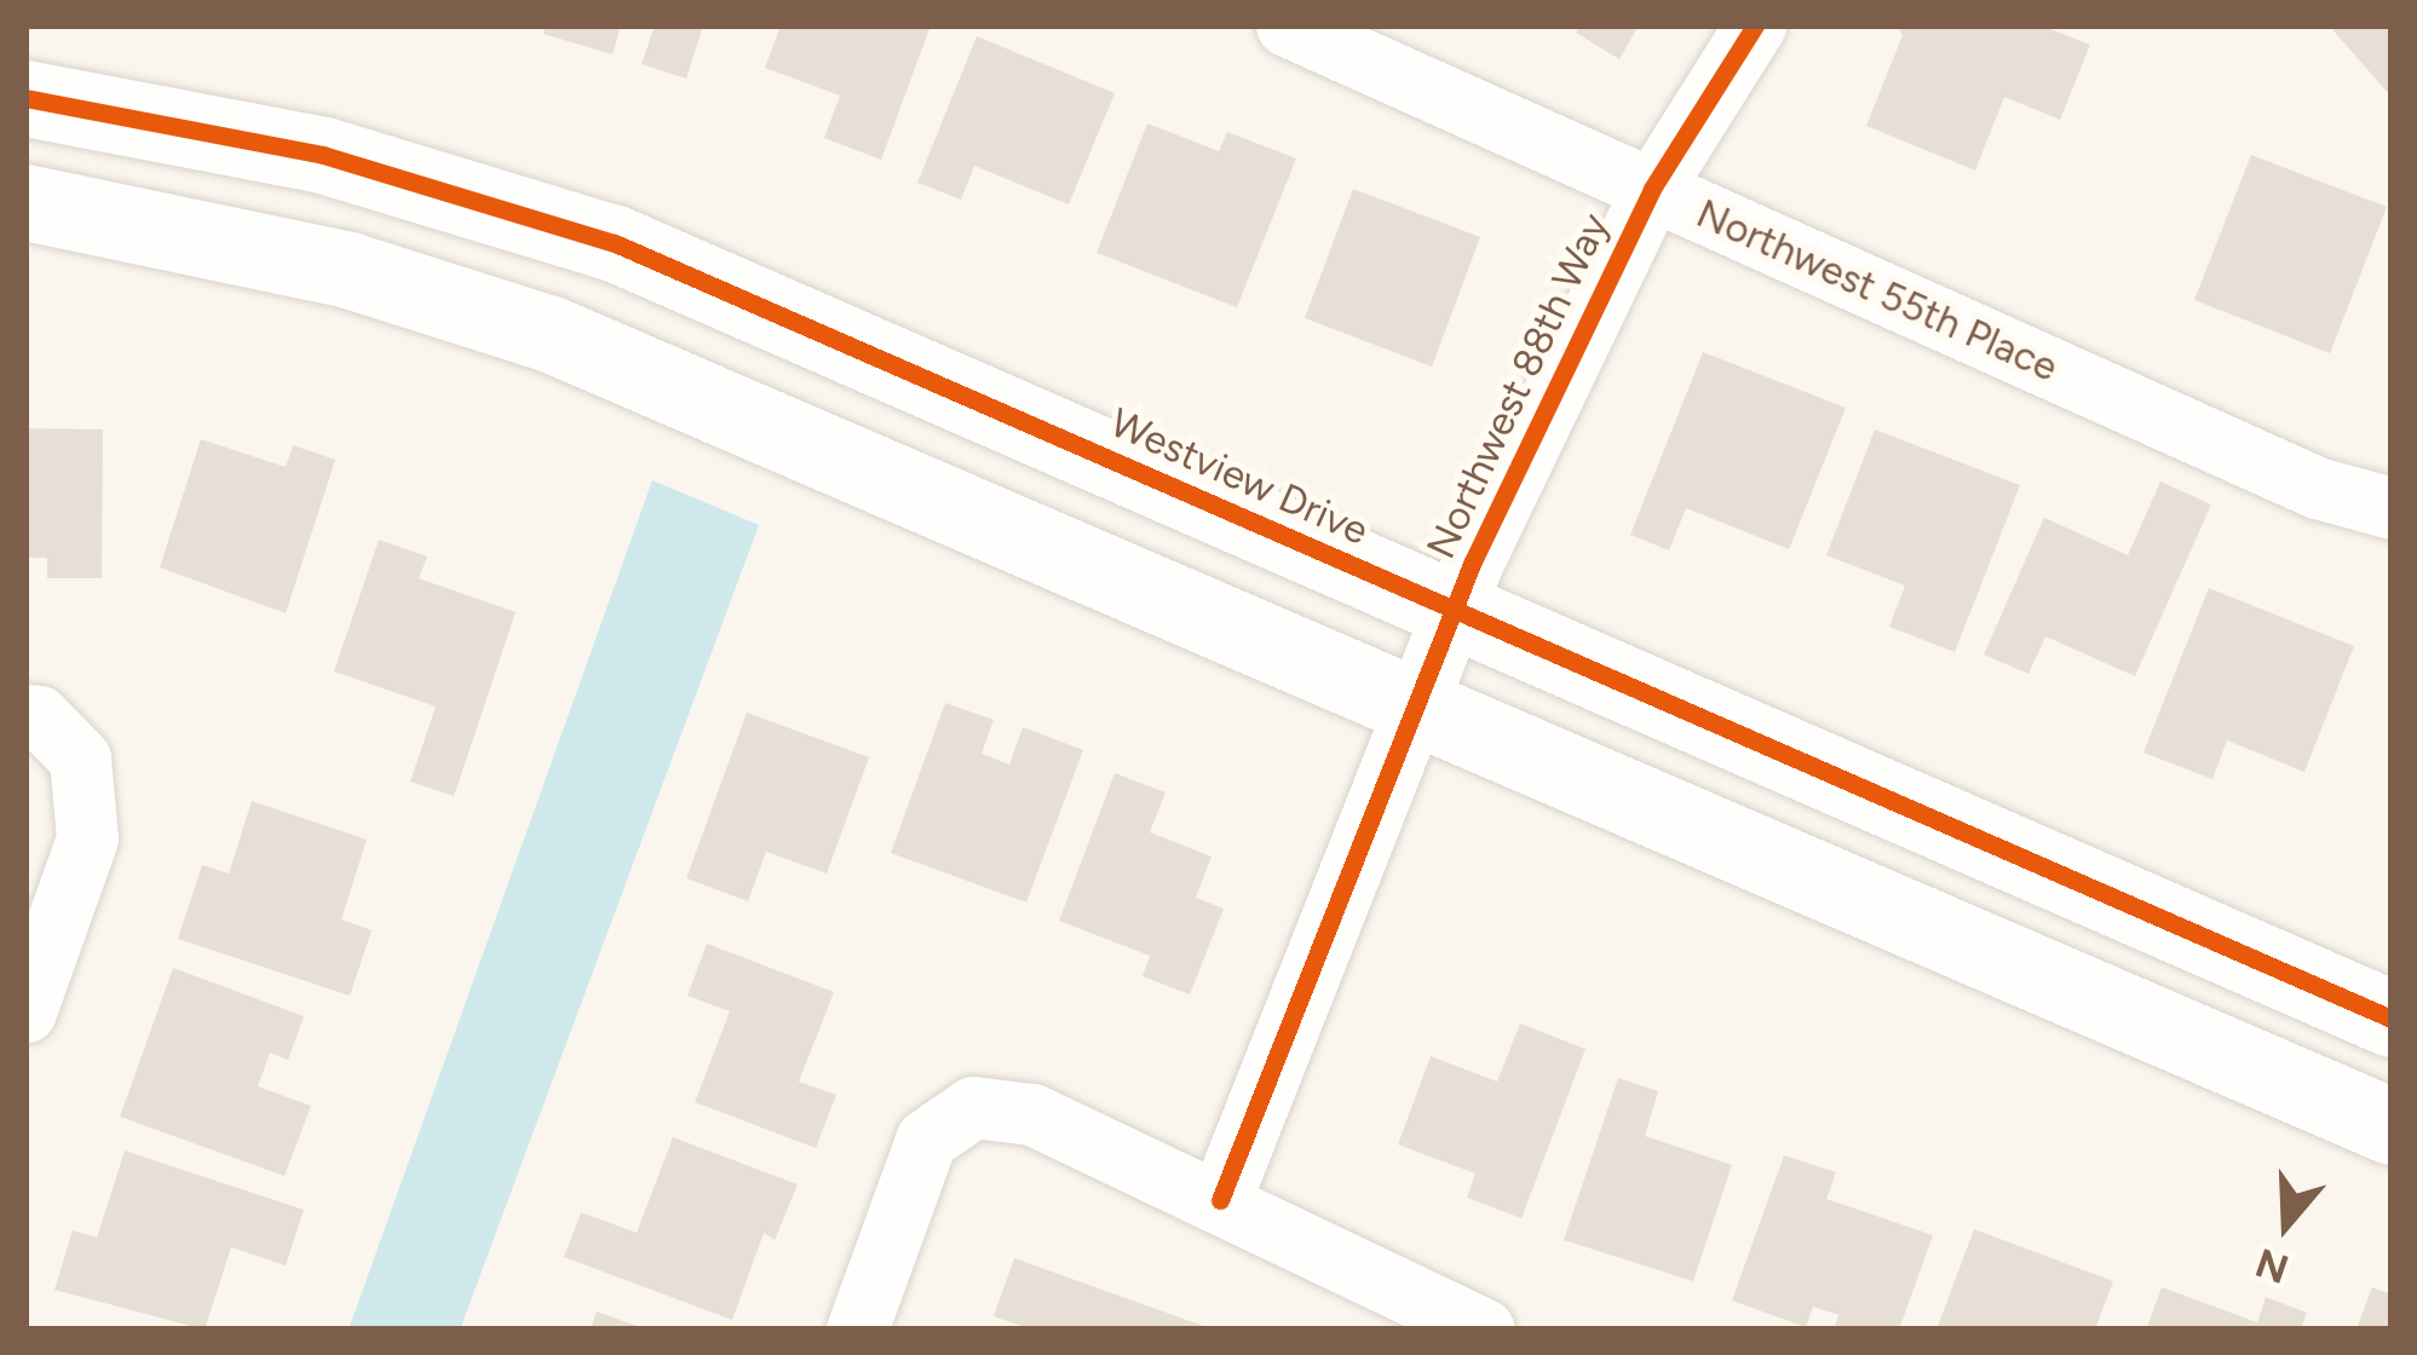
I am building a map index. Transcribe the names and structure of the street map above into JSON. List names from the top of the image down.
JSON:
{
  "streets": {
    "street": ["Northwest 55th Place", "Northwest 88th Way", "Westview Drive"]
  },
  "crossings": [
    ["Northwest 55th Place", "Northwest 88th Way"],
    ["Northwest 88th Way", "Westview Drive"]
  ],
  "north": "bottom"
}
